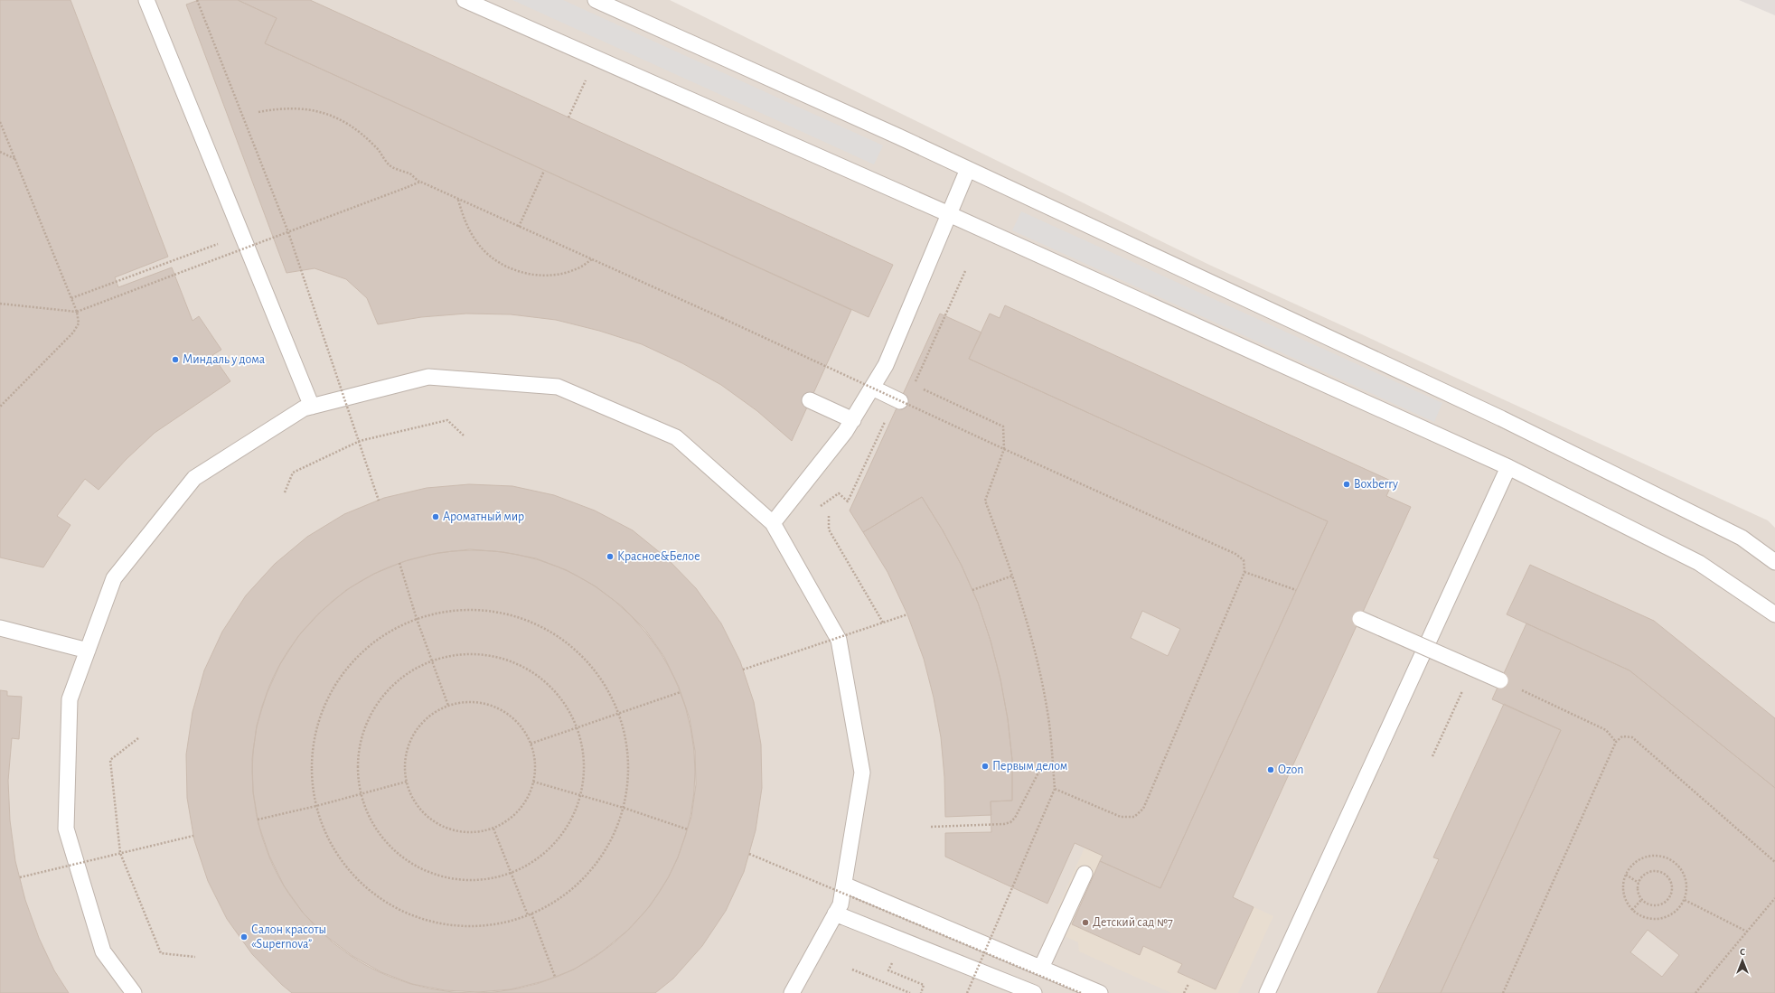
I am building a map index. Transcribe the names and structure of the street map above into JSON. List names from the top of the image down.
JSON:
{
  "places": [
    "Миндаль у дома",
    "Boxberry",
    "Ароматный мир",
    "Красное&Белое",
    "Первым делом",
    "Ozon",
    "Детский сад №7",
    "Салон красоты «Supernova”"
  ],
  "north": "top"
}
